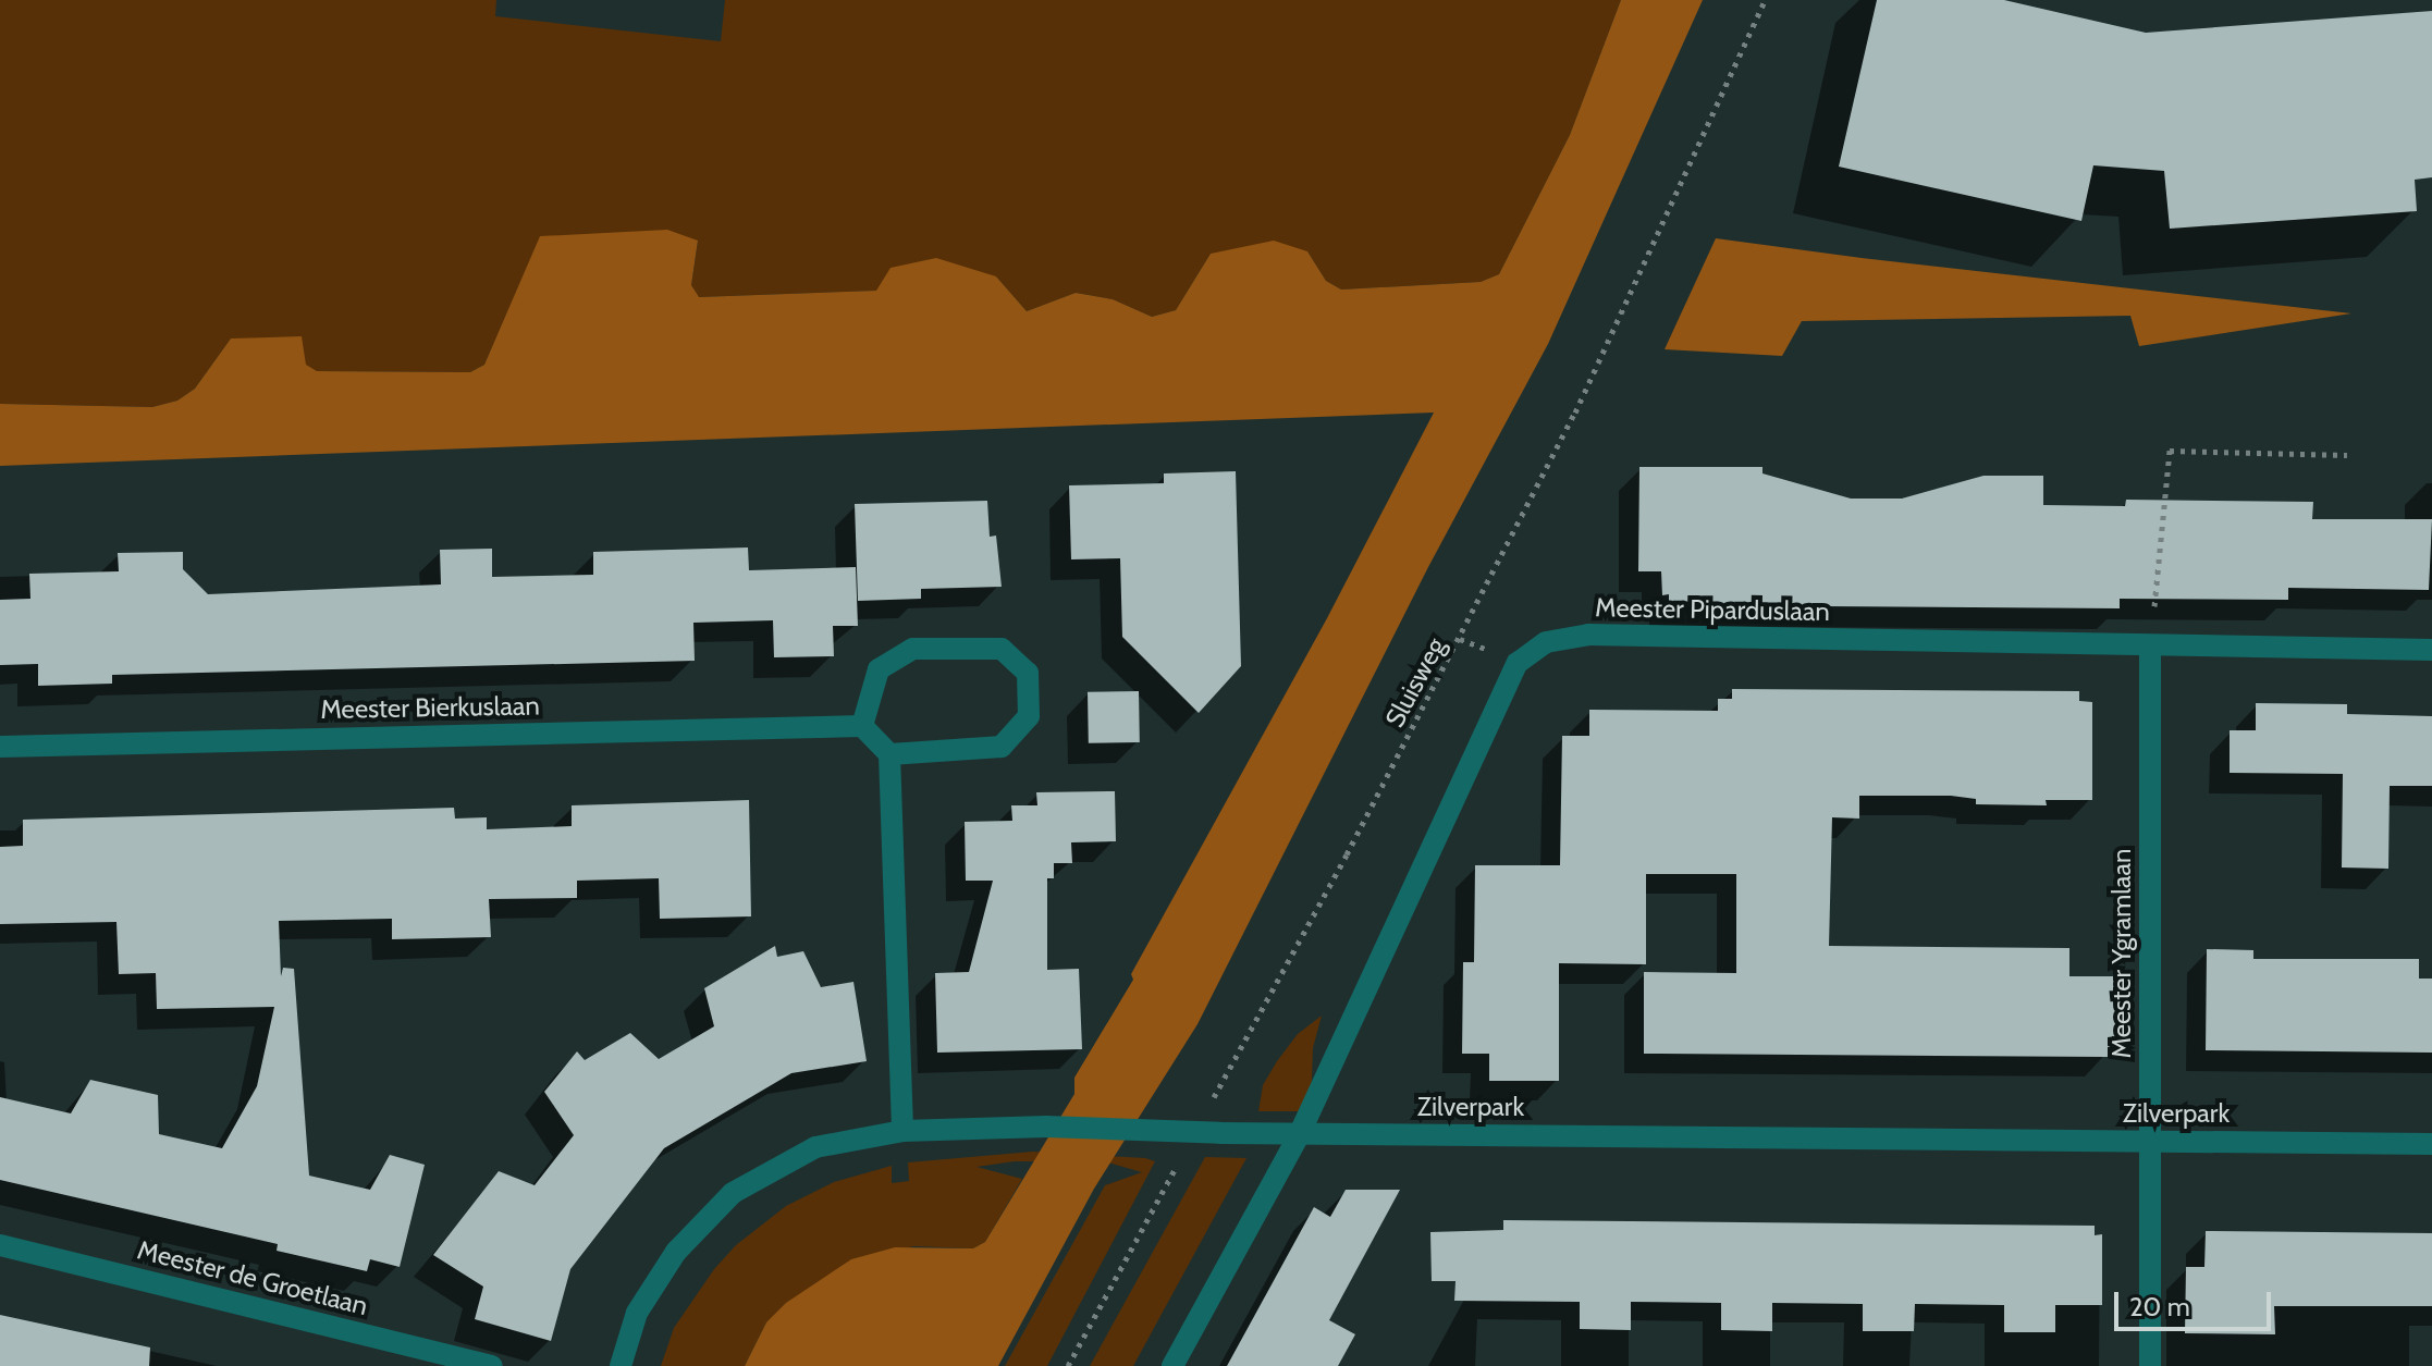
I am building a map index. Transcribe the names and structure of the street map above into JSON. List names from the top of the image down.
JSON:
{
  "streets": {
    "street": [
      "Meester Piparduslaan",
      "Meester Bierkuslaan",
      "Meester Ygramlaan",
      "Zilverpark",
      "Meester de Groetlaan"
    ],
    "path": ["Sluisweg"]
  },
  "crossings": [
    ["Meester Piparduslaan", "Meester Ygramlaan"],
    ["Meester Piparduslaan", "Zilverpark"],
    ["Sluisweg", "Zilverpark"],
    ["Meester Ygramlaan", "Zilverpark"]
  ],
  "scale_bar": "20 m"
}
